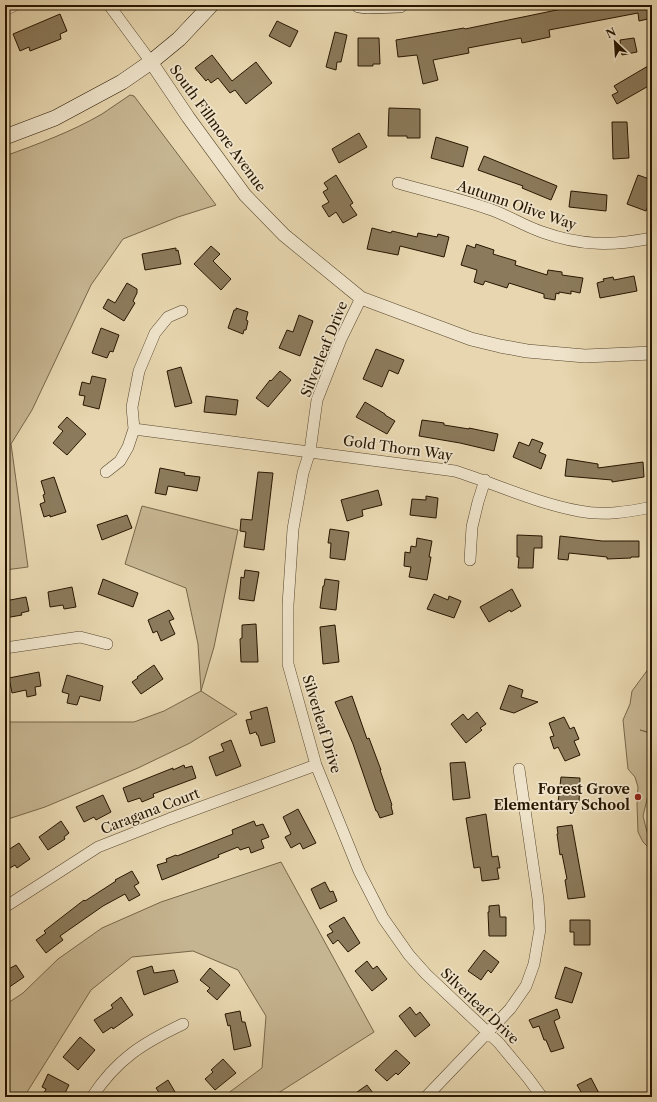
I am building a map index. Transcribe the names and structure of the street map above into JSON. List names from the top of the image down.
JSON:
{
  "streets": {
    "street": [
      "South Fillmore Avenue",
      "Autumn Olive Way",
      "Silverleaf Drive",
      "Gold Thorn Way",
      "Caragana Court"
    ]
  },
  "crossings": [
    ["South Fillmore Avenue", "Silverleaf Drive"],
    ["Silverleaf Drive", "Gold Thorn Way"],
    ["Silverleaf Drive", "Caragana Court"]
  ],
  "places": ["Forest Grove Elementary School"],
  "north": "top left"
}
